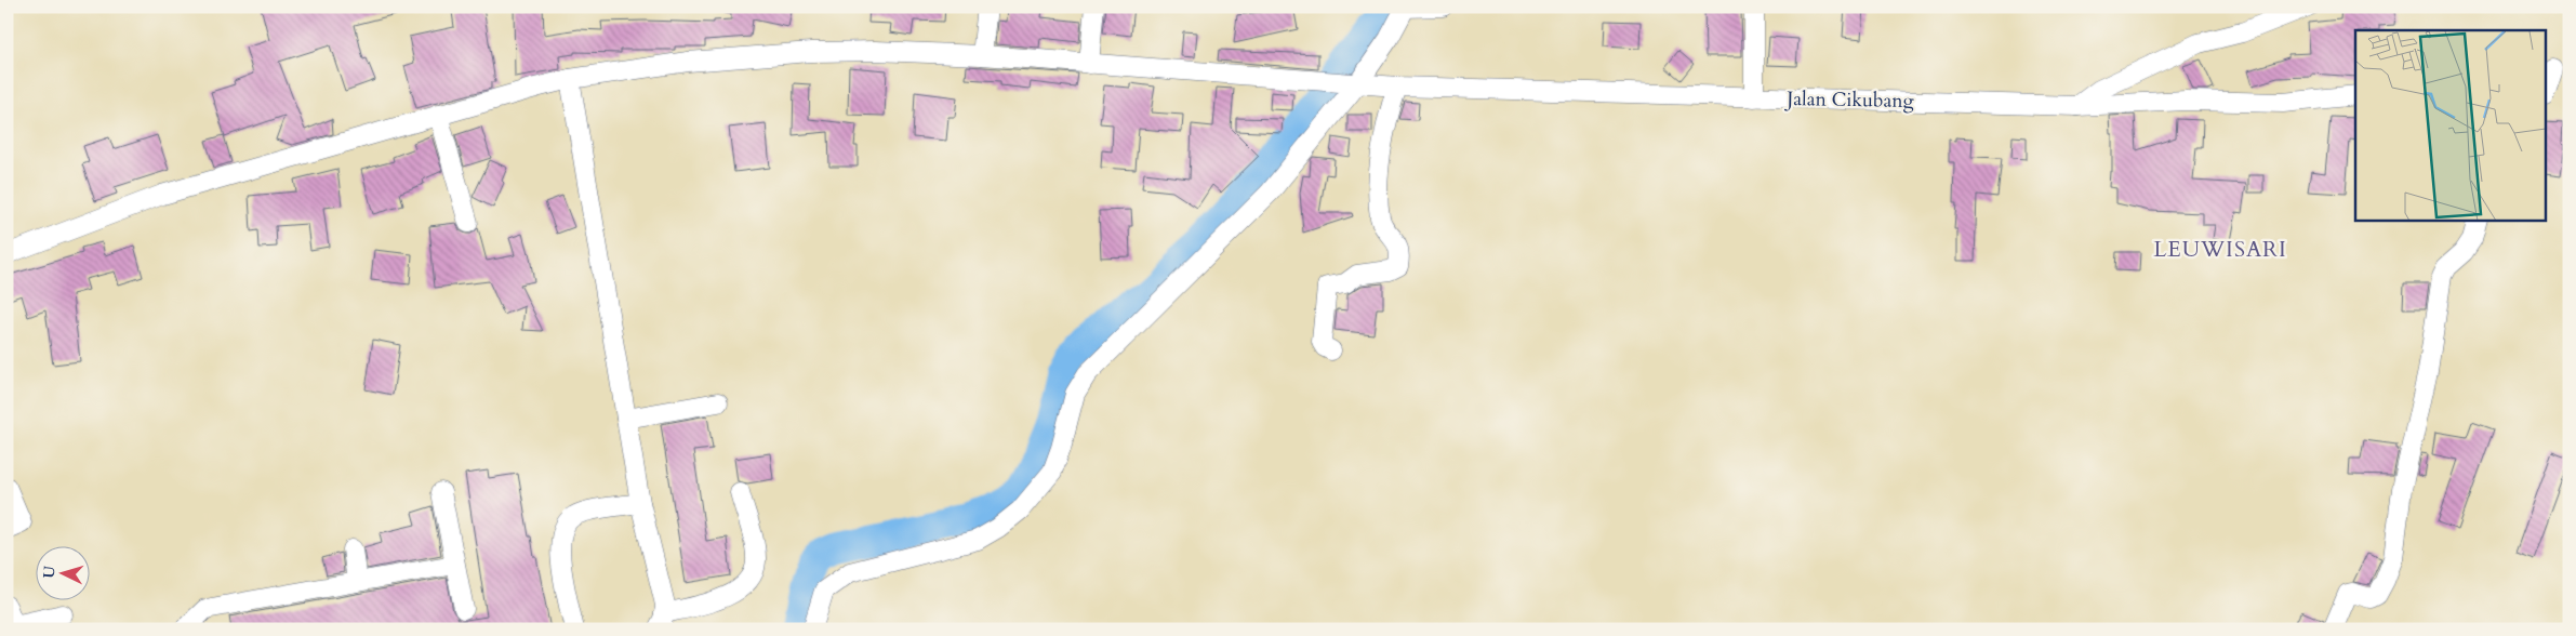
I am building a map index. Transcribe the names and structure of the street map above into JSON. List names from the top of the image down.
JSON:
{
  "streets": {
    "street": ["Jalan Cikubang"]
  },
  "districts": ["LEUWISARI"],
  "north": "left"
}
